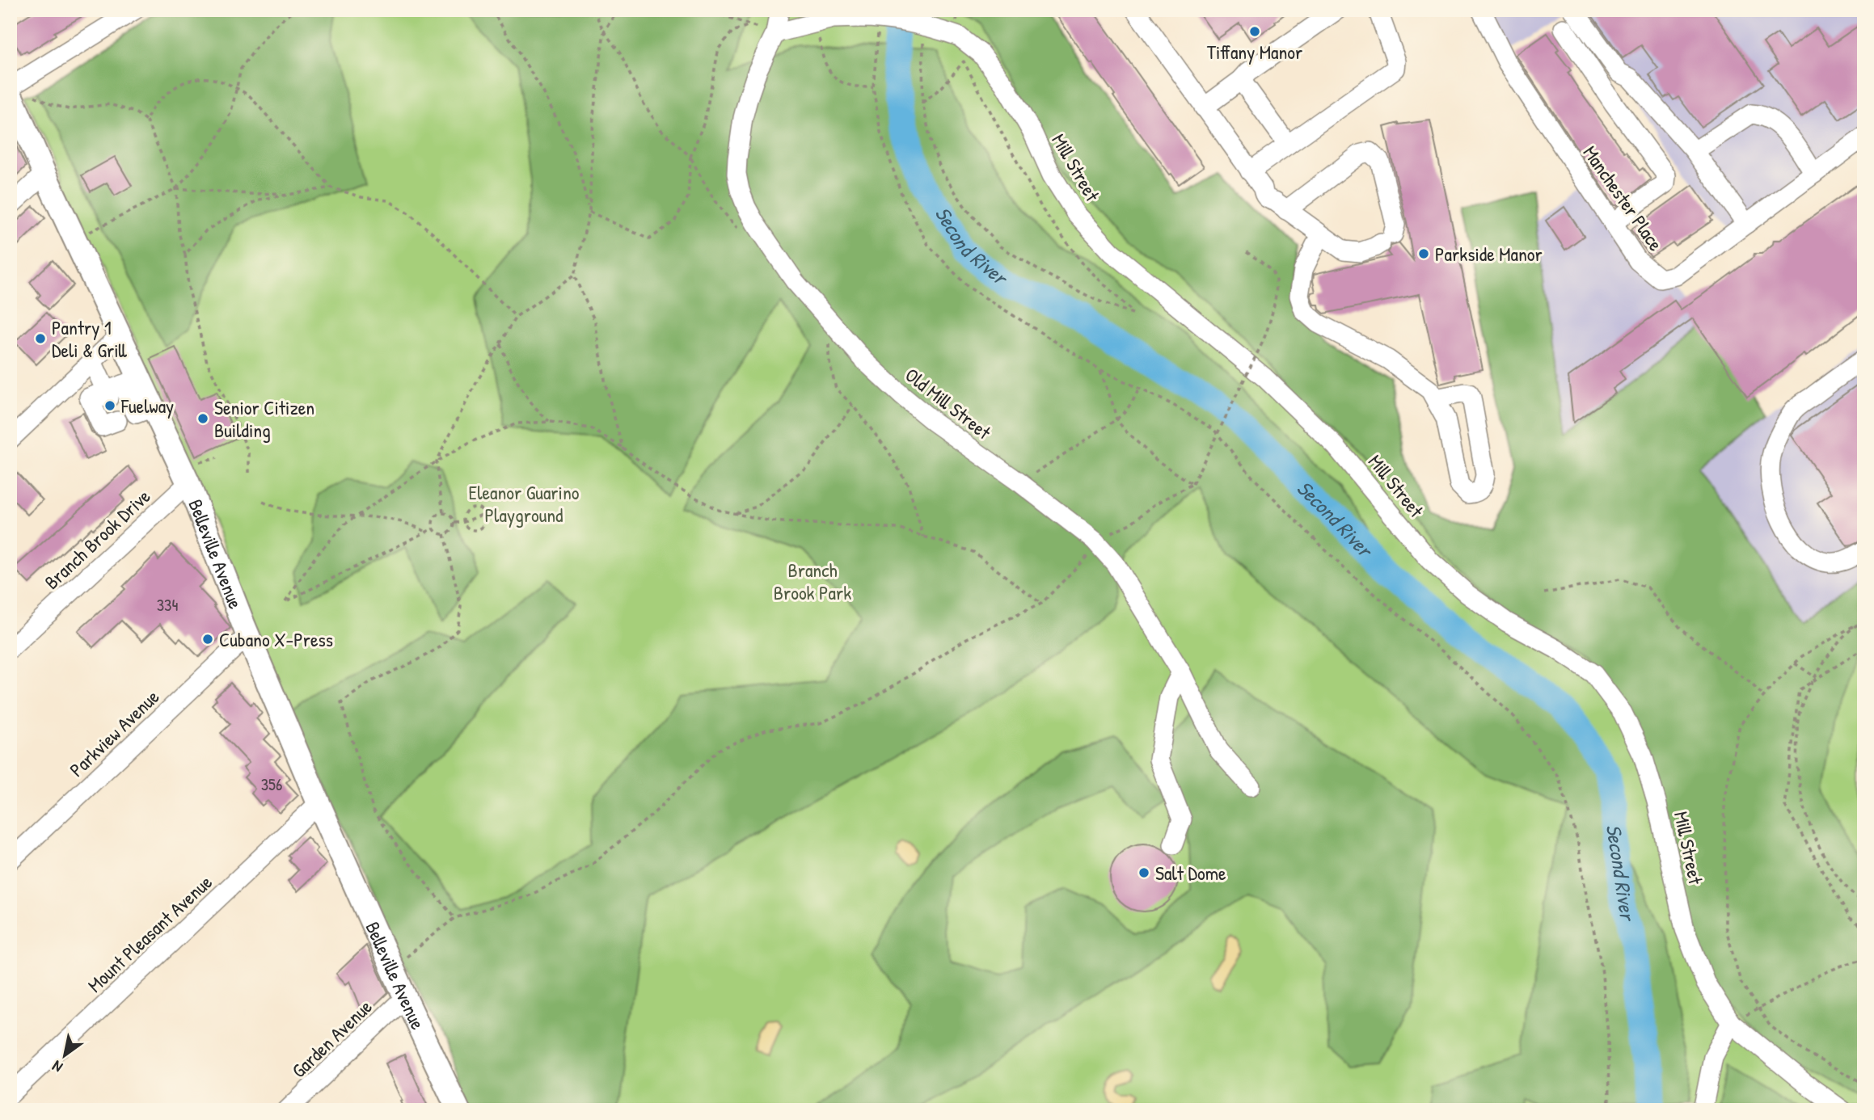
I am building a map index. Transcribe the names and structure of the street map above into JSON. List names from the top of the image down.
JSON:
{
  "streets": {
    "main road": ["Belleville Avenue"],
    "street": [
      "Mill Street",
      "Manchester Place",
      "Old Mill Street",
      "Branch Brook Drive",
      "Parkview Avenue",
      "Mount Pleasant Avenue",
      "Garden Avenue"
    ]
  },
  "crossings": [
    ["Mill Street", "Old Mill Street"],
    ["Branch Brook Drive", "Belleville Avenue"],
    ["Belleville Avenue", "Parkview Avenue"],
    ["Belleville Avenue", "Mount Pleasant Avenue"],
    ["Belleville Avenue", "Garden Avenue"]
  ],
  "water": ["Second River"],
  "parks": ["Eleanor Guarino Playground", "Branch Brook Park"],
  "places": [
    "Tiffany Manor",
    "Parkside Manor",
    "Pantry 1 Deli & Grill",
    "Fuelway",
    "Senior Citizen Building",
    "Cubano X-Press",
    "Salt Dome"
  ],
  "house_numbers": ["334", "356"],
  "north": "bottom left"
}
